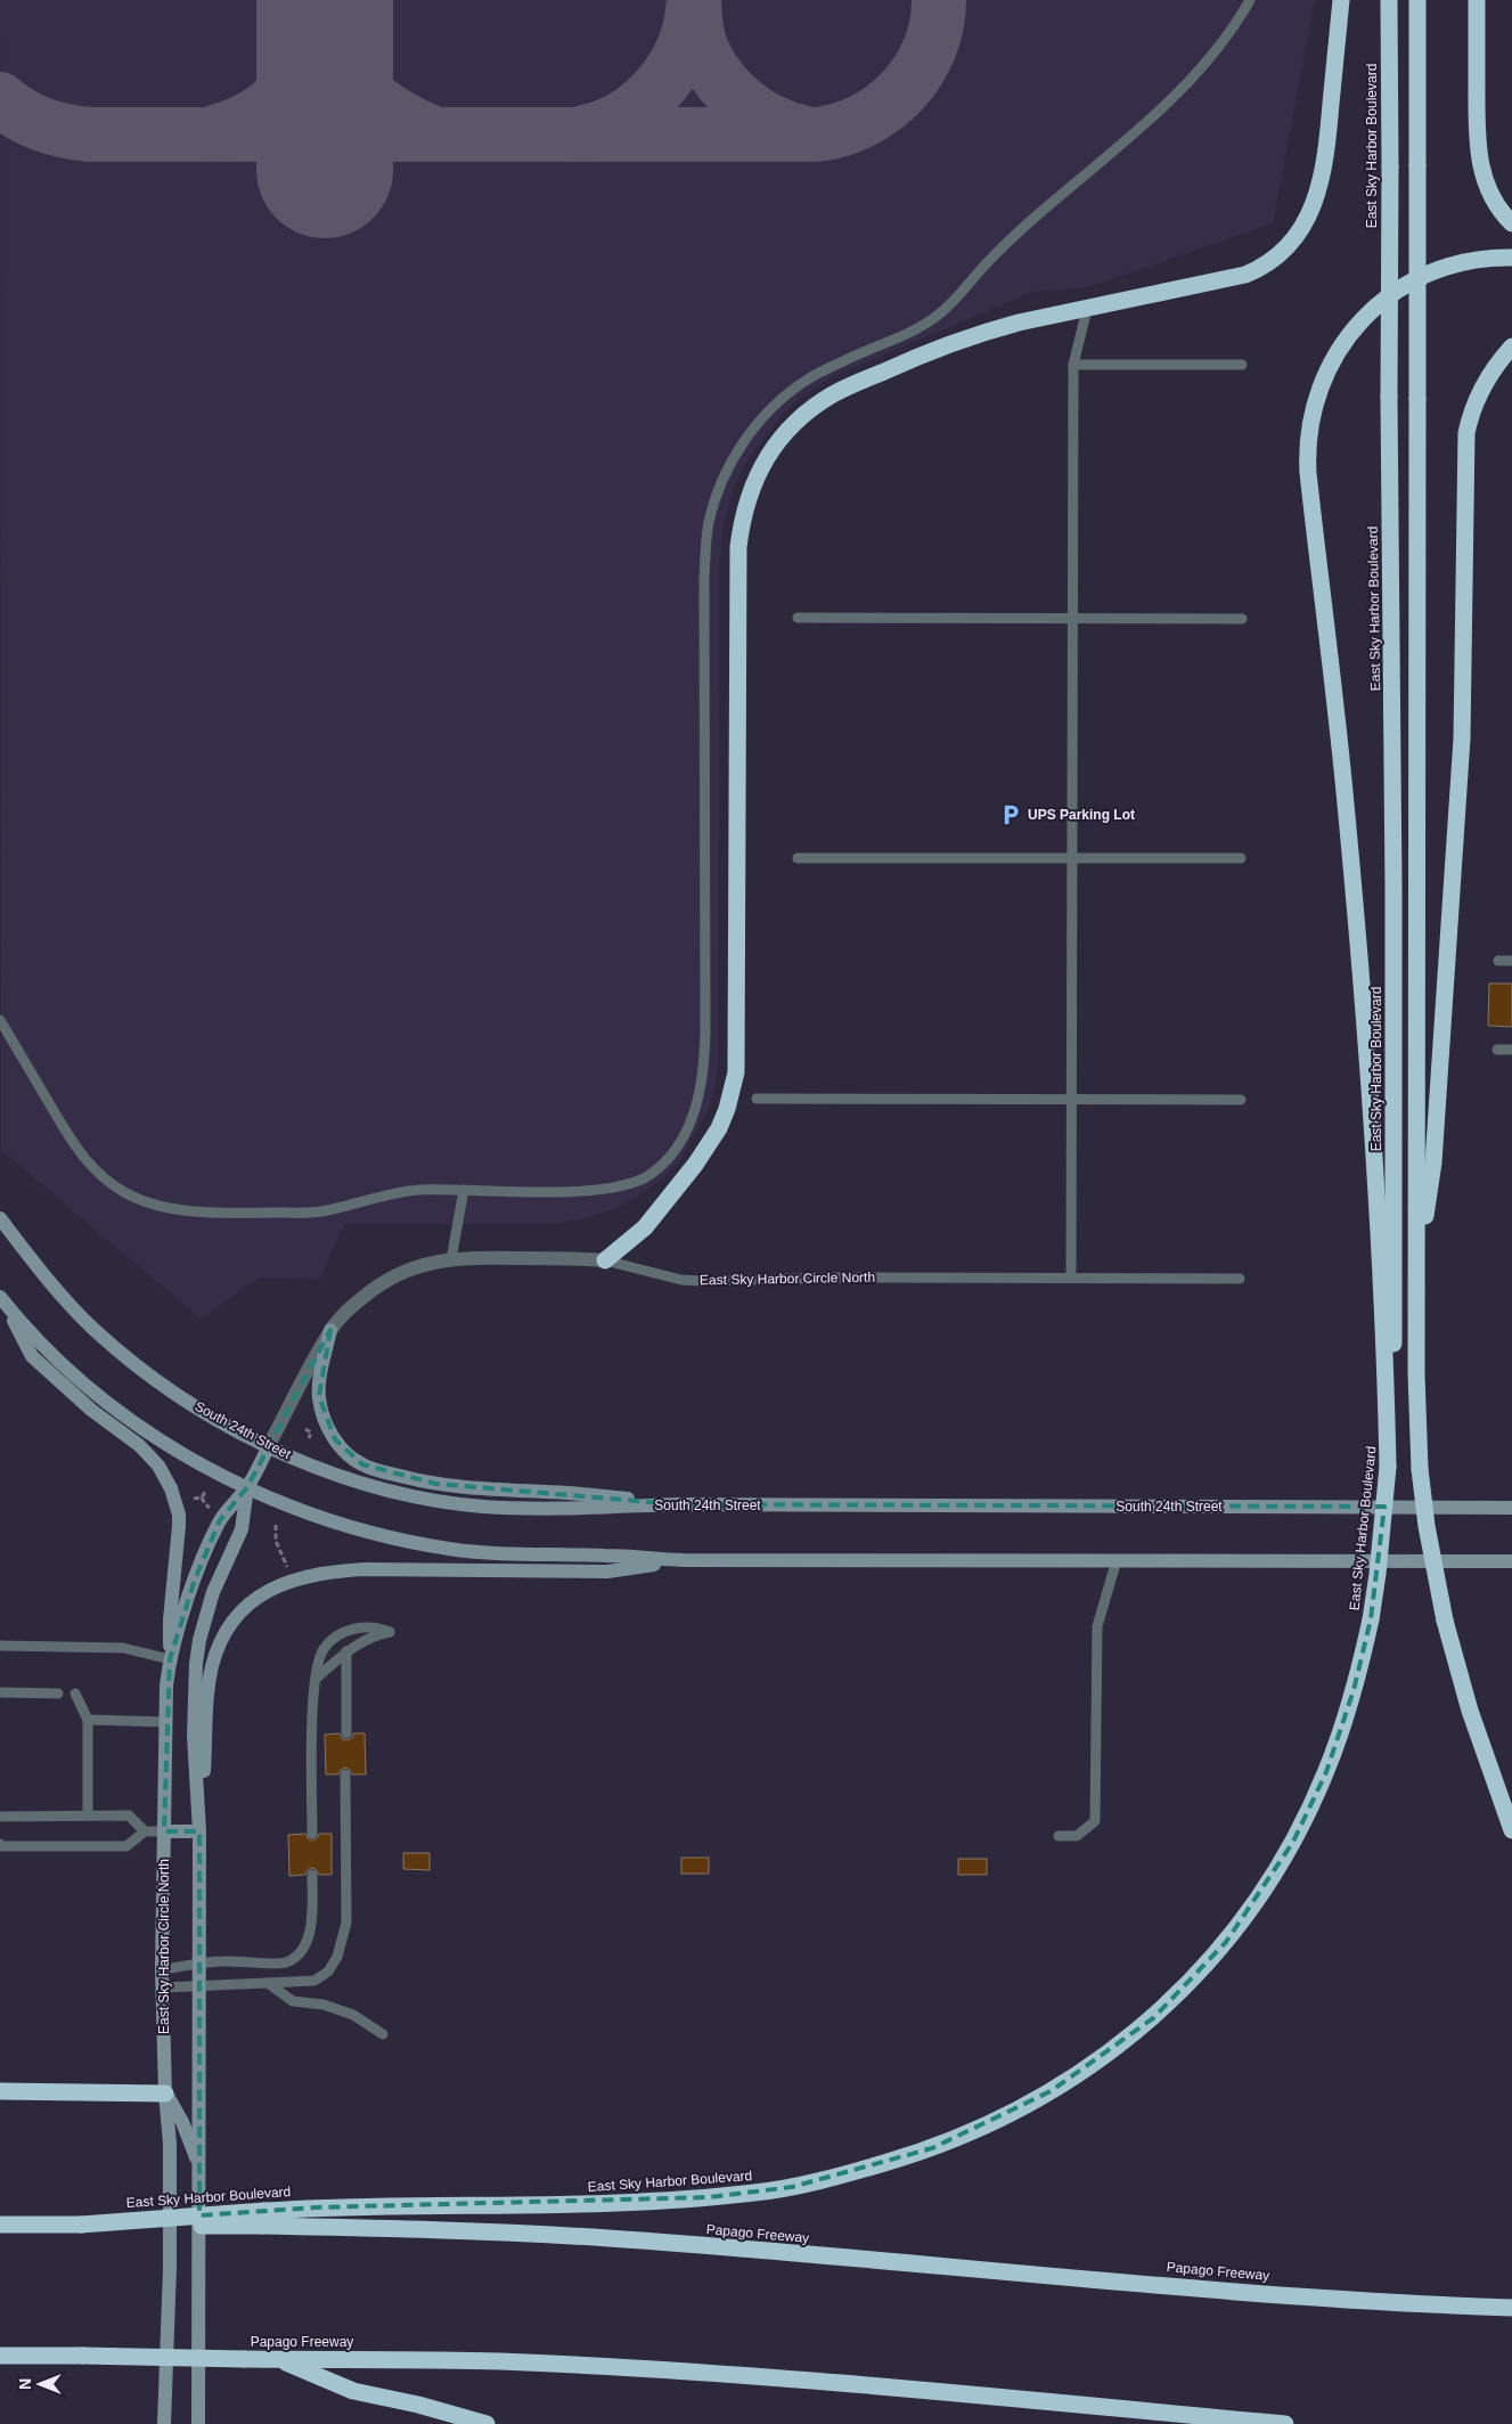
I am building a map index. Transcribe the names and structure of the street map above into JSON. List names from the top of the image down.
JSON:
{
  "streets": {
    "highway": ["East Sky Harbor Boulevard", "Papago Freeway"],
    "main road": ["East Sky Harbor Circle North", "South 24th Street"]
  },
  "crossings": [
    ["East Sky Harbor Boulevard", "Papago Freeway"],
    ["East Sky Harbor Circle North", "South 24th Street"]
  ],
  "places": {
    "parking": ["UPS Parking Lot"]
  },
  "north": "left"
}
